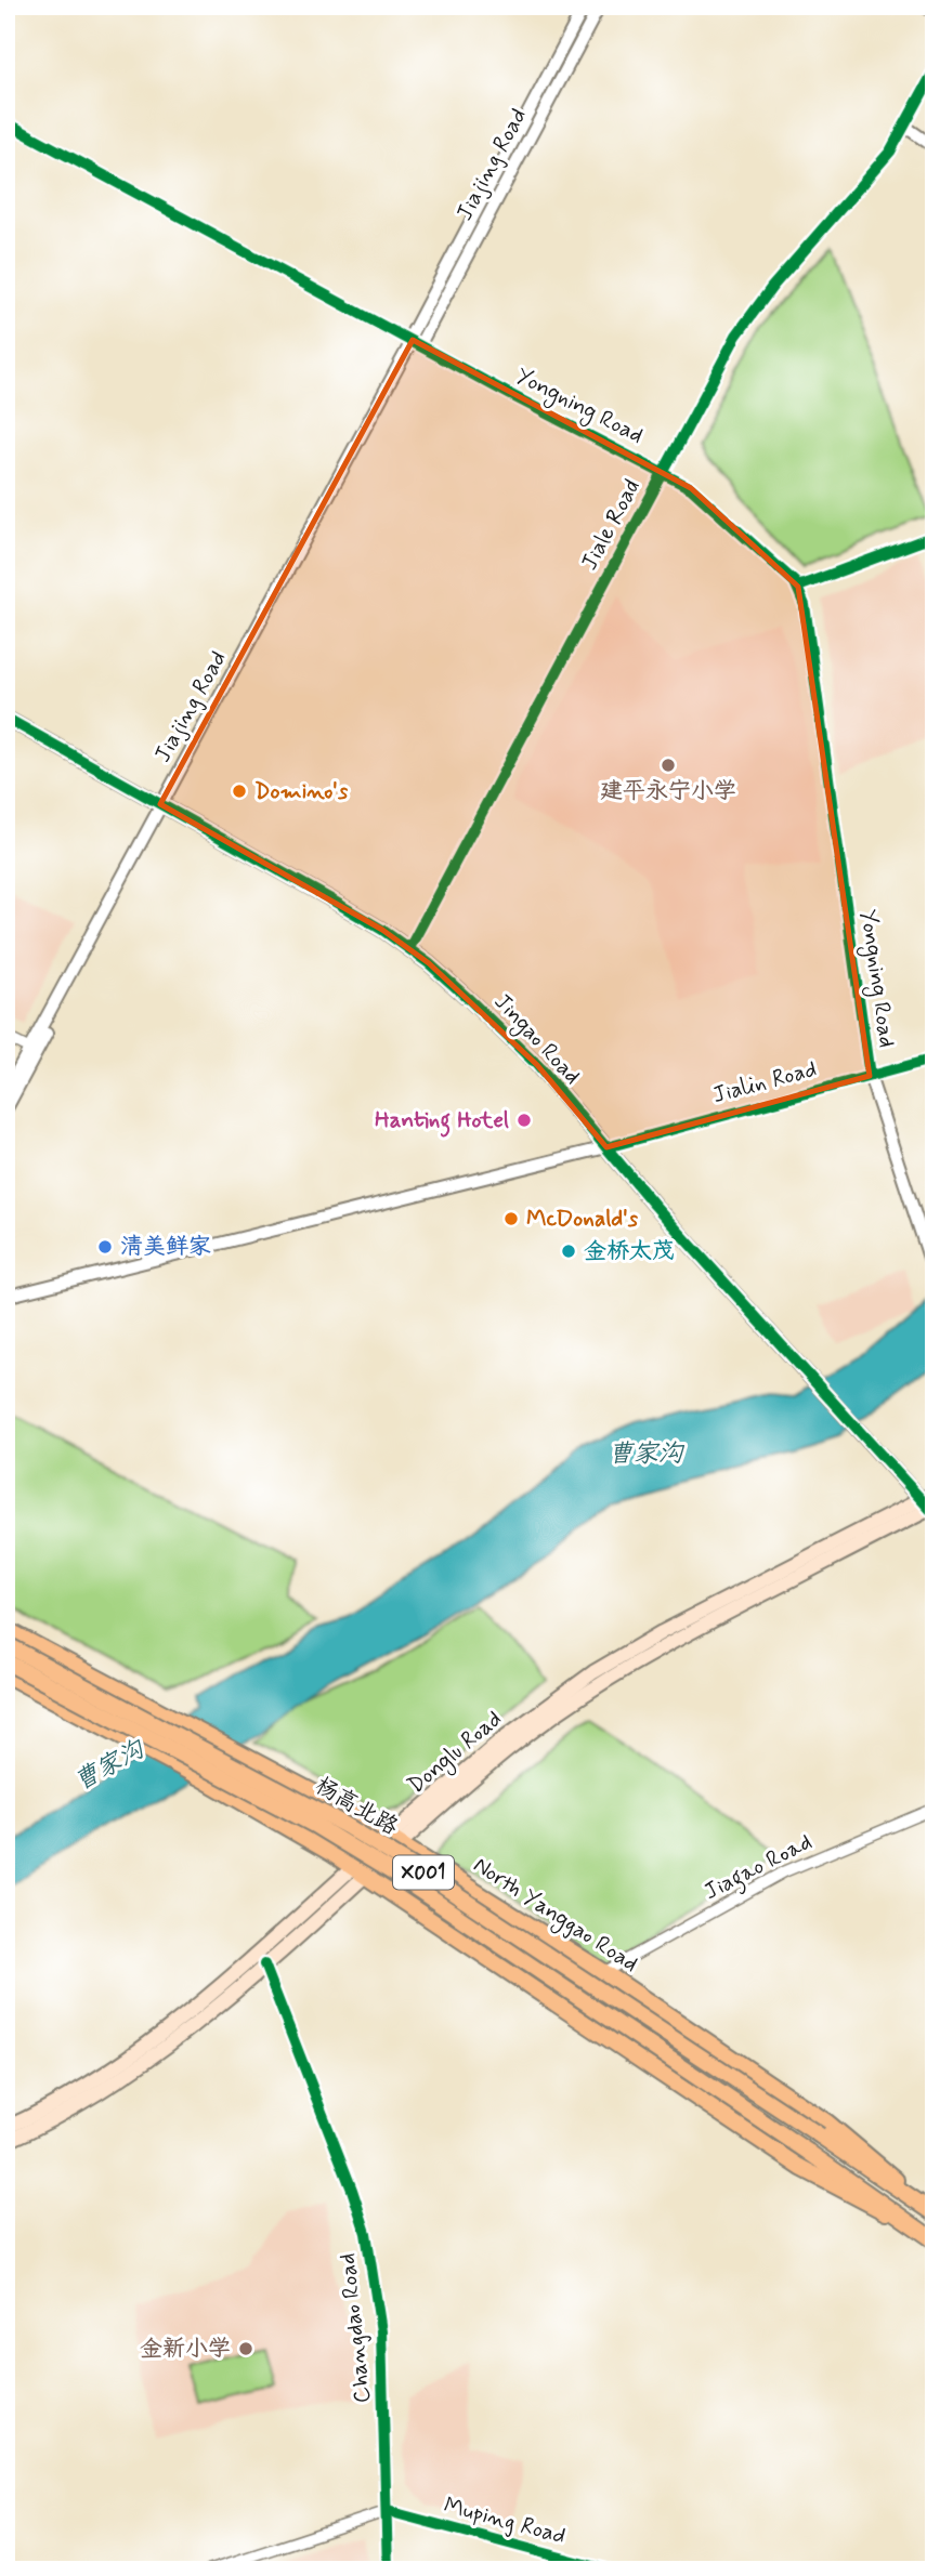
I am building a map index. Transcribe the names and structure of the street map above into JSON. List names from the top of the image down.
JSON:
{
  "streets": {
    "main road": [
      "Jingao Road",
      "Donglu Road",
      "杨高北路",
      "X001",
      "North Yanggao Road"
    ],
    "street": [
      "Jiajing Road",
      "Yongning Road",
      "Jiale Road",
      "Jialin Road",
      "Jiagao Road",
      "Changdao Road",
      "Muping Road"
    ]
  },
  "crossings": [
    ["Jiajing Road", "Yongning Road"],
    ["Jiajing Road", "Jingao Road"],
    ["Yongning Road", "Jiale Road"],
    ["Yongning Road", "Jialin Road"],
    ["Jiale Road", "Jingao Road"],
    ["Jingao Road", "Jialin Road"],
    ["Jingao Road", "Donglu Road"],
    ["Donglu Road", "X001"],
    ["Donglu Road", "North Yanggao Road"],
    ["Donglu Road", "Changdao Road"],
    ["杨高北路", "X001"],
    ["杨高北路", "North Yanggao Road"],
    ["Jiagao Road", "North Yanggao Road"],
    ["Changdao Road", "Muping Road"]
  ],
  "water": ["曹家沟"],
  "places": [
    "建平永宁小学",
    "Domino's",
    "Hanting Hotel",
    "McDonald's",
    "清美鲜家",
    "金桥太茂",
    "金新小学"
  ]
}
